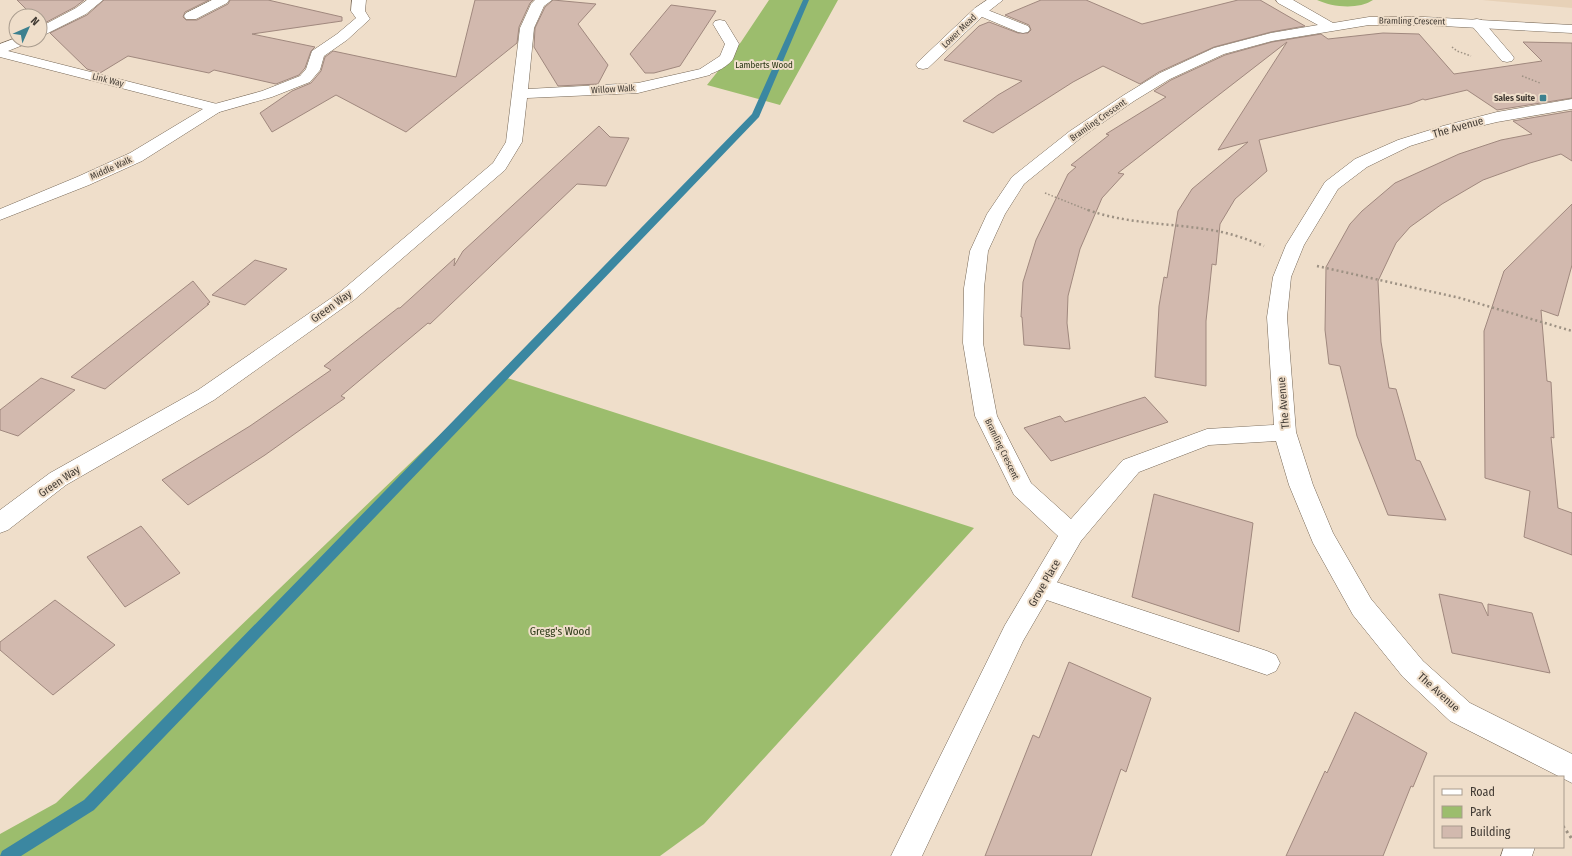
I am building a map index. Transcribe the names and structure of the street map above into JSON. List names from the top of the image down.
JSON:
{
  "streets": {
    "street": [
      "Bramling Crescent",
      "Lower Mead",
      "Link Way",
      "Willow Walk",
      "The Avenue",
      "Middle Walk",
      "Green Way",
      "Grove Place"
    ]
  },
  "crossings": [
    ["Bramling Crescent", "Grove Place"],
    ["Link Way", "Middle Walk"],
    ["Willow Walk", "Green Way"],
    ["The Avenue", "Grove Place"]
  ],
  "parks": ["Lamberts Wood", "Gregg's Wood"],
  "places": {
    "transit": ["Sales Suite"]
  },
  "legend": ["Road", "Park", "Building"],
  "north": "top right"
}
